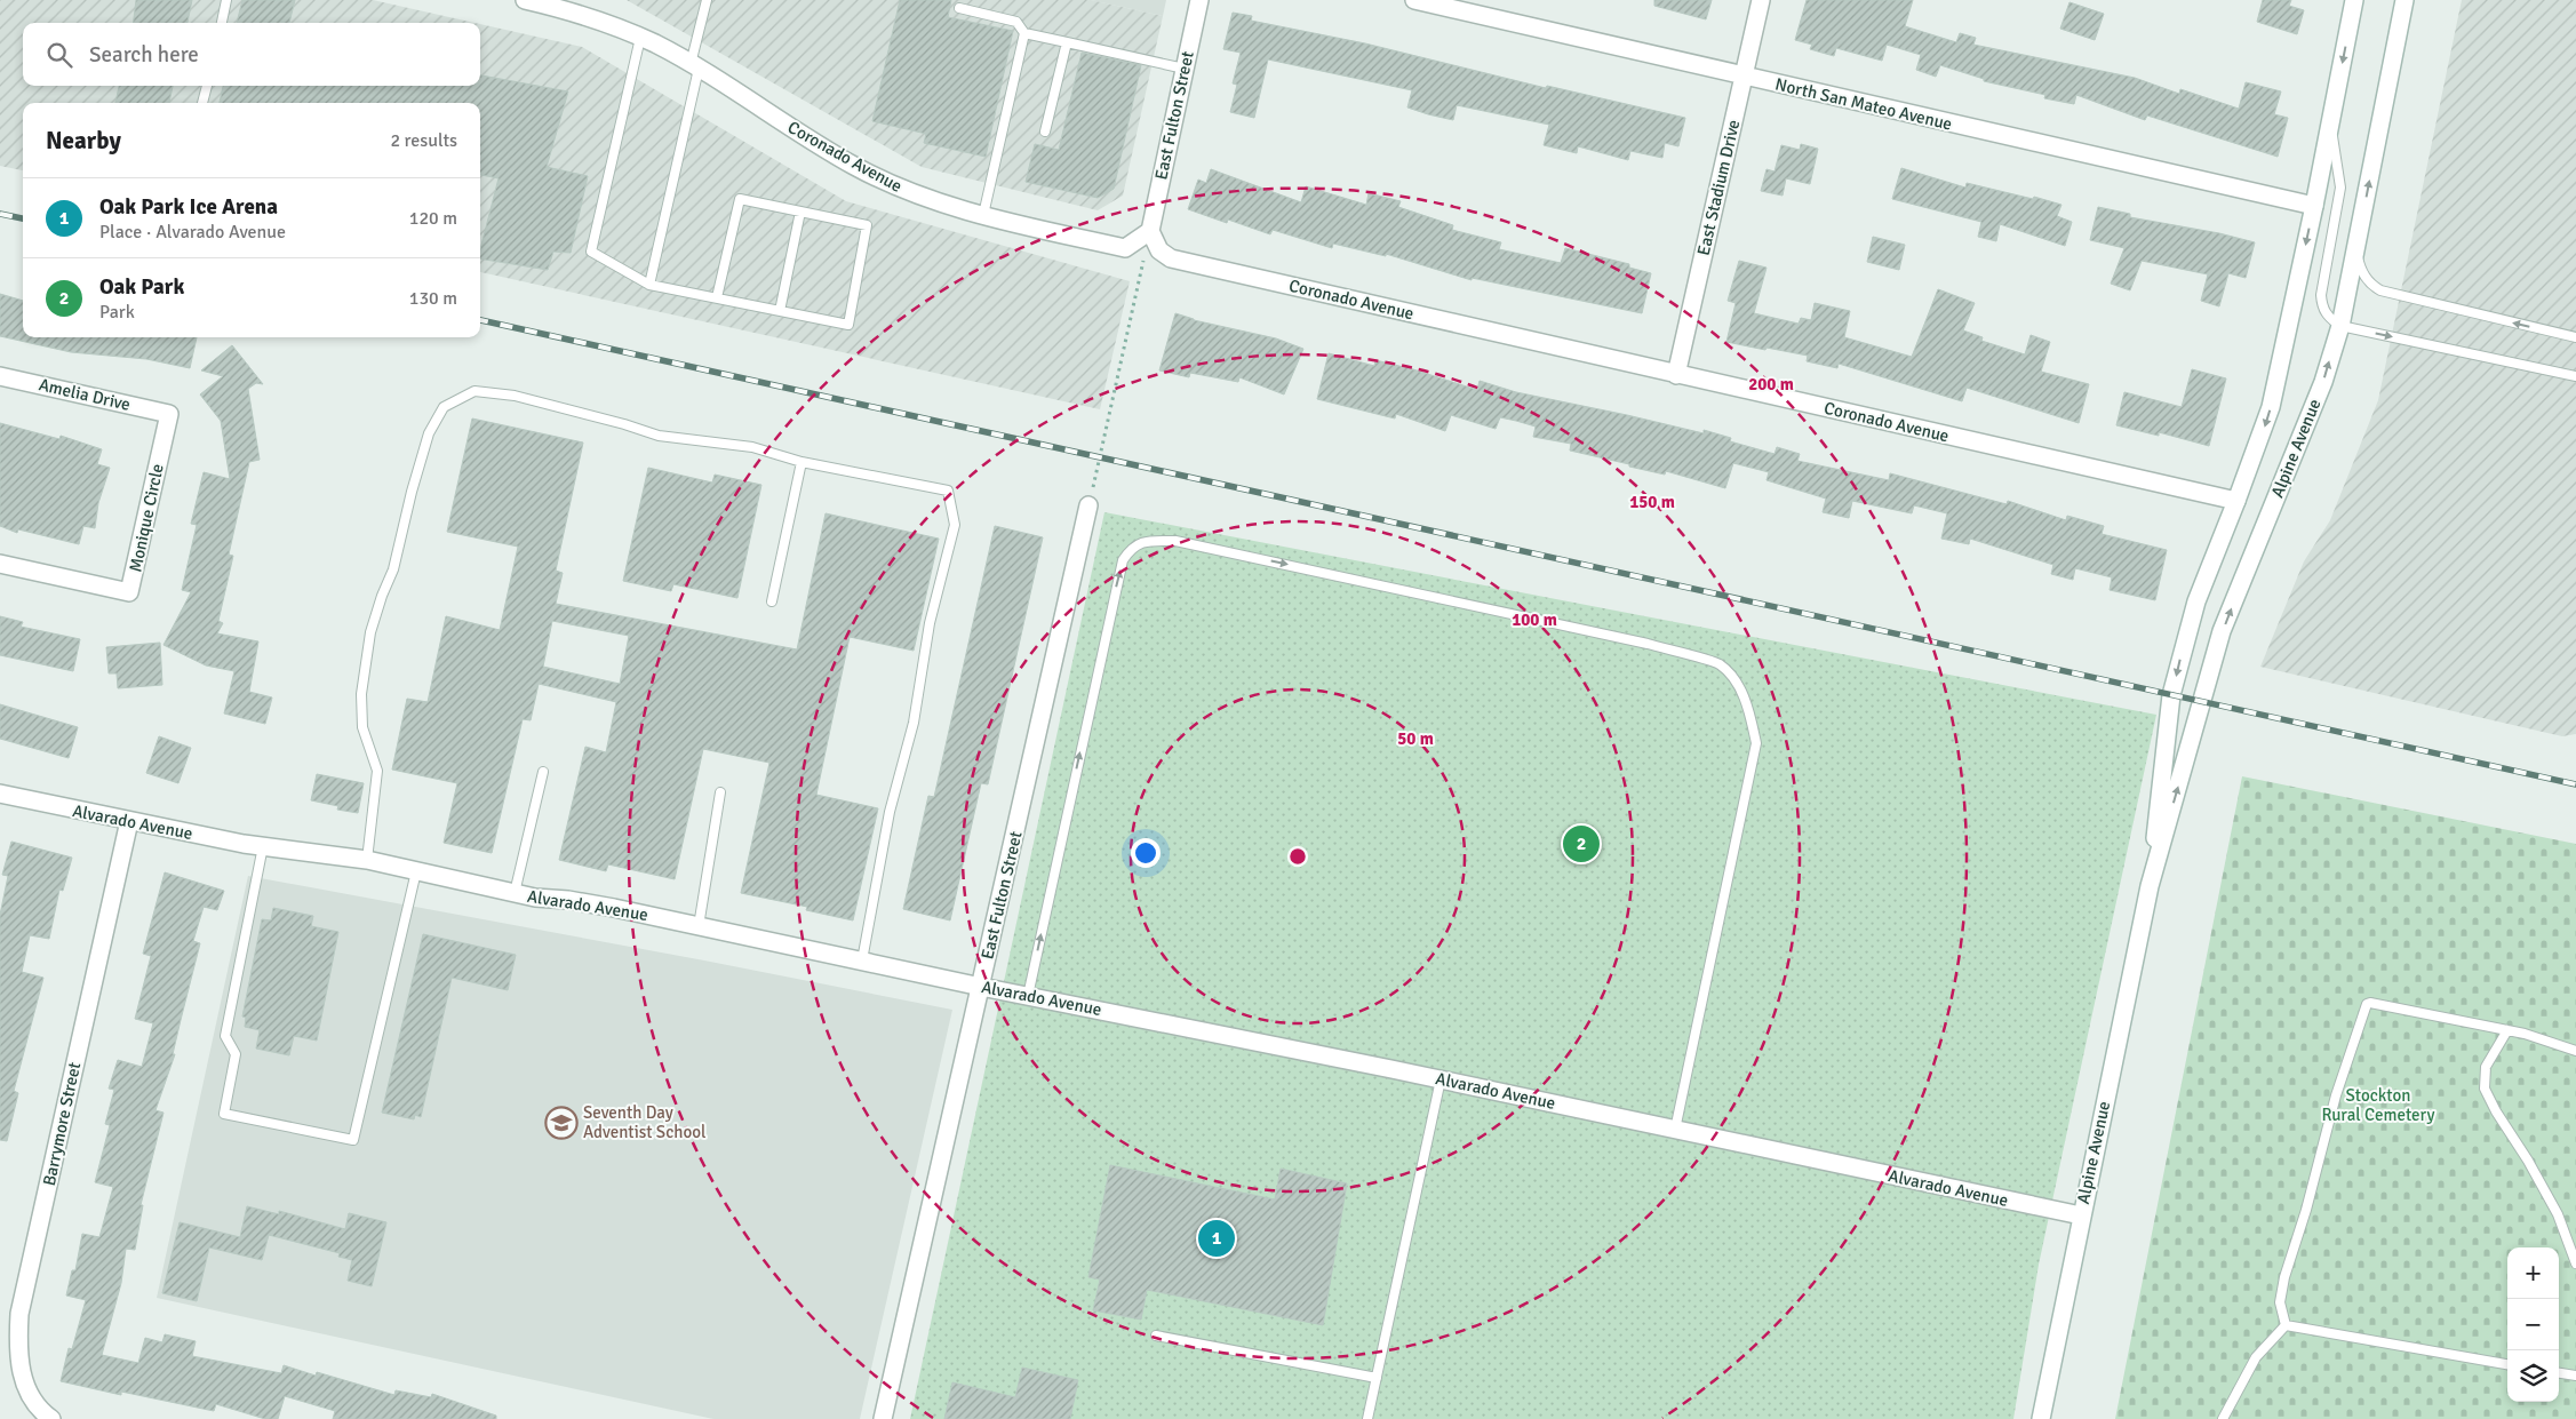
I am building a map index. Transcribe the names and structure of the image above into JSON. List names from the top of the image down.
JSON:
{
  "streets": {
    "street": [
      "North San Mateo Avenue",
      "East Fulton Street",
      "Coronado Avenue",
      "East Stadium Drive",
      "Amelia Drive",
      "Alpine Avenue",
      "Monique Circle",
      "Alvarado Avenue",
      "Barrymore Street"
    ]
  },
  "crossings": [
    ["North San Mateo Avenue", "East Stadium Drive"],
    ["North San Mateo Avenue", "Alpine Avenue"],
    ["East Fulton Street", "Coronado Avenue"],
    ["East Fulton Street", "Alvarado Avenue"],
    ["Coronado Avenue", "East Stadium Drive"],
    ["Coronado Avenue", "Alpine Avenue"],
    ["Amelia Drive", "Monique Circle"],
    ["Alpine Avenue", "Alvarado Avenue"],
    ["Alvarado Avenue", "Barrymore Street"]
  ],
  "parks": ["Stockton Rural Cemetery"],
  "places": {
    "school or university": ["Seventh Day Adventist School"]
  },
  "page": {
    "search": "Search here",
    "heading": ["Nearby", "2 results"],
    "list": [
      {
        "mark": "1",
        "name": "Oak Park Ice Arena",
        "note": "Place · Alvarado Avenue",
        "value": "120 m"
      },
      {
        "mark": "2",
        "name": "Oak Park",
        "note": "Park",
        "value": "130 m"
      }
    ],
    "pins": ["2", "1"],
    "map_buttons": ["+", "−"]
  },
  "rings": [
    "200 m",
    "150 m",
    "100 m",
    "50 m"
  ]
}
